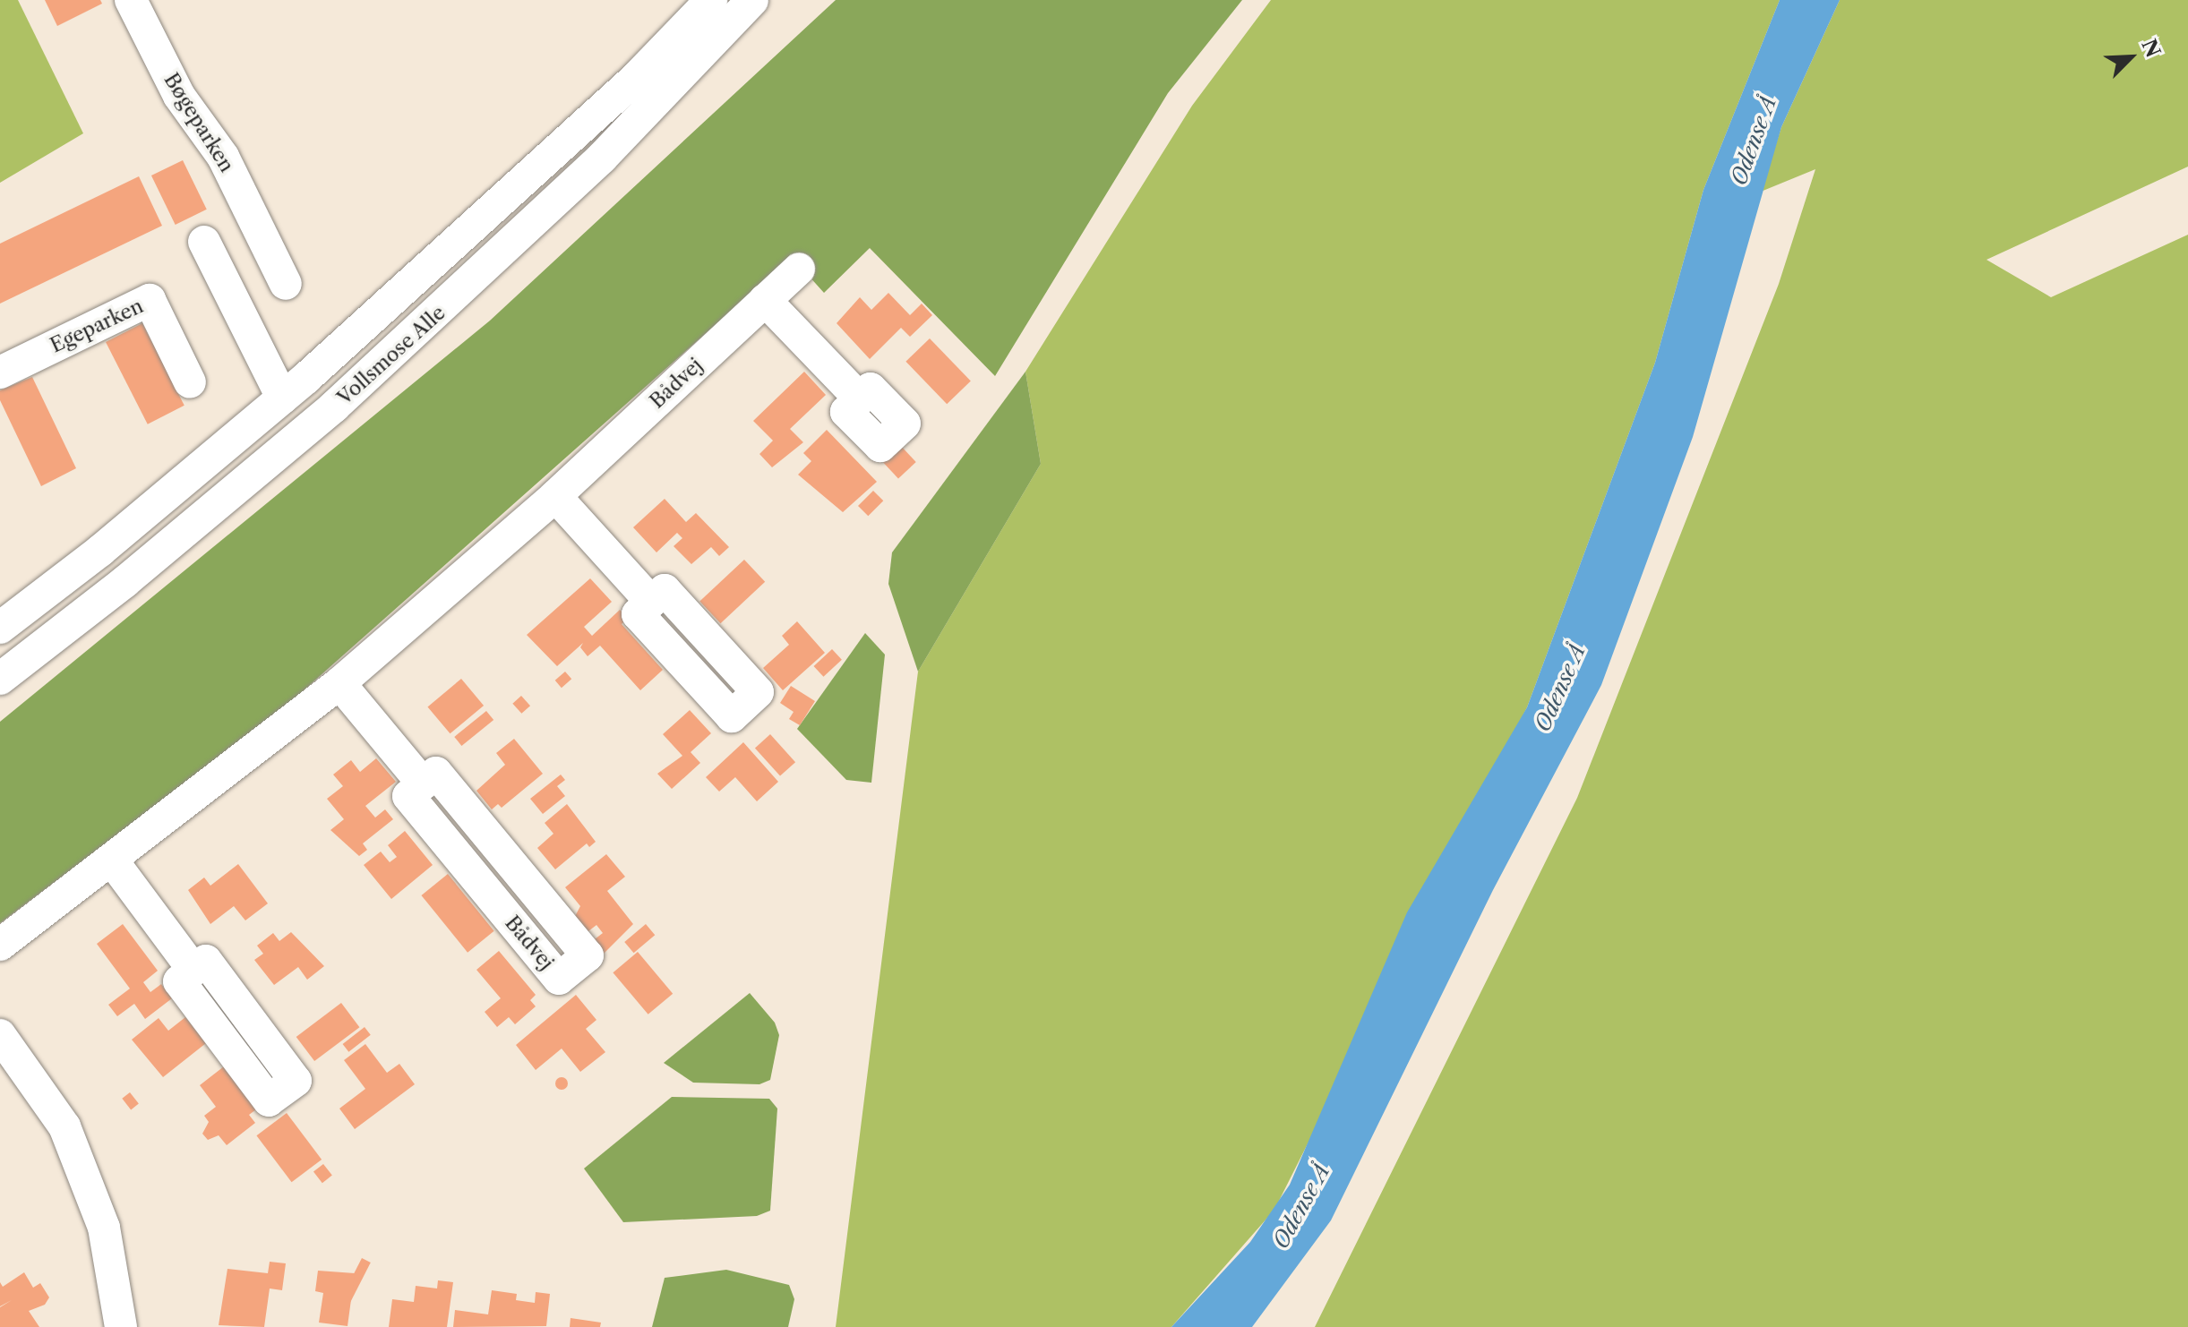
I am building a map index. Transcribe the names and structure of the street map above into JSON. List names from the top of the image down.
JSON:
{
  "streets": {
    "street": [
      "Bøgeparken",
      "Egeparken",
      "Vollsmose Alle",
      "Bådvej"
    ]
  },
  "water": ["Odense Å"],
  "north": "top right"
}
